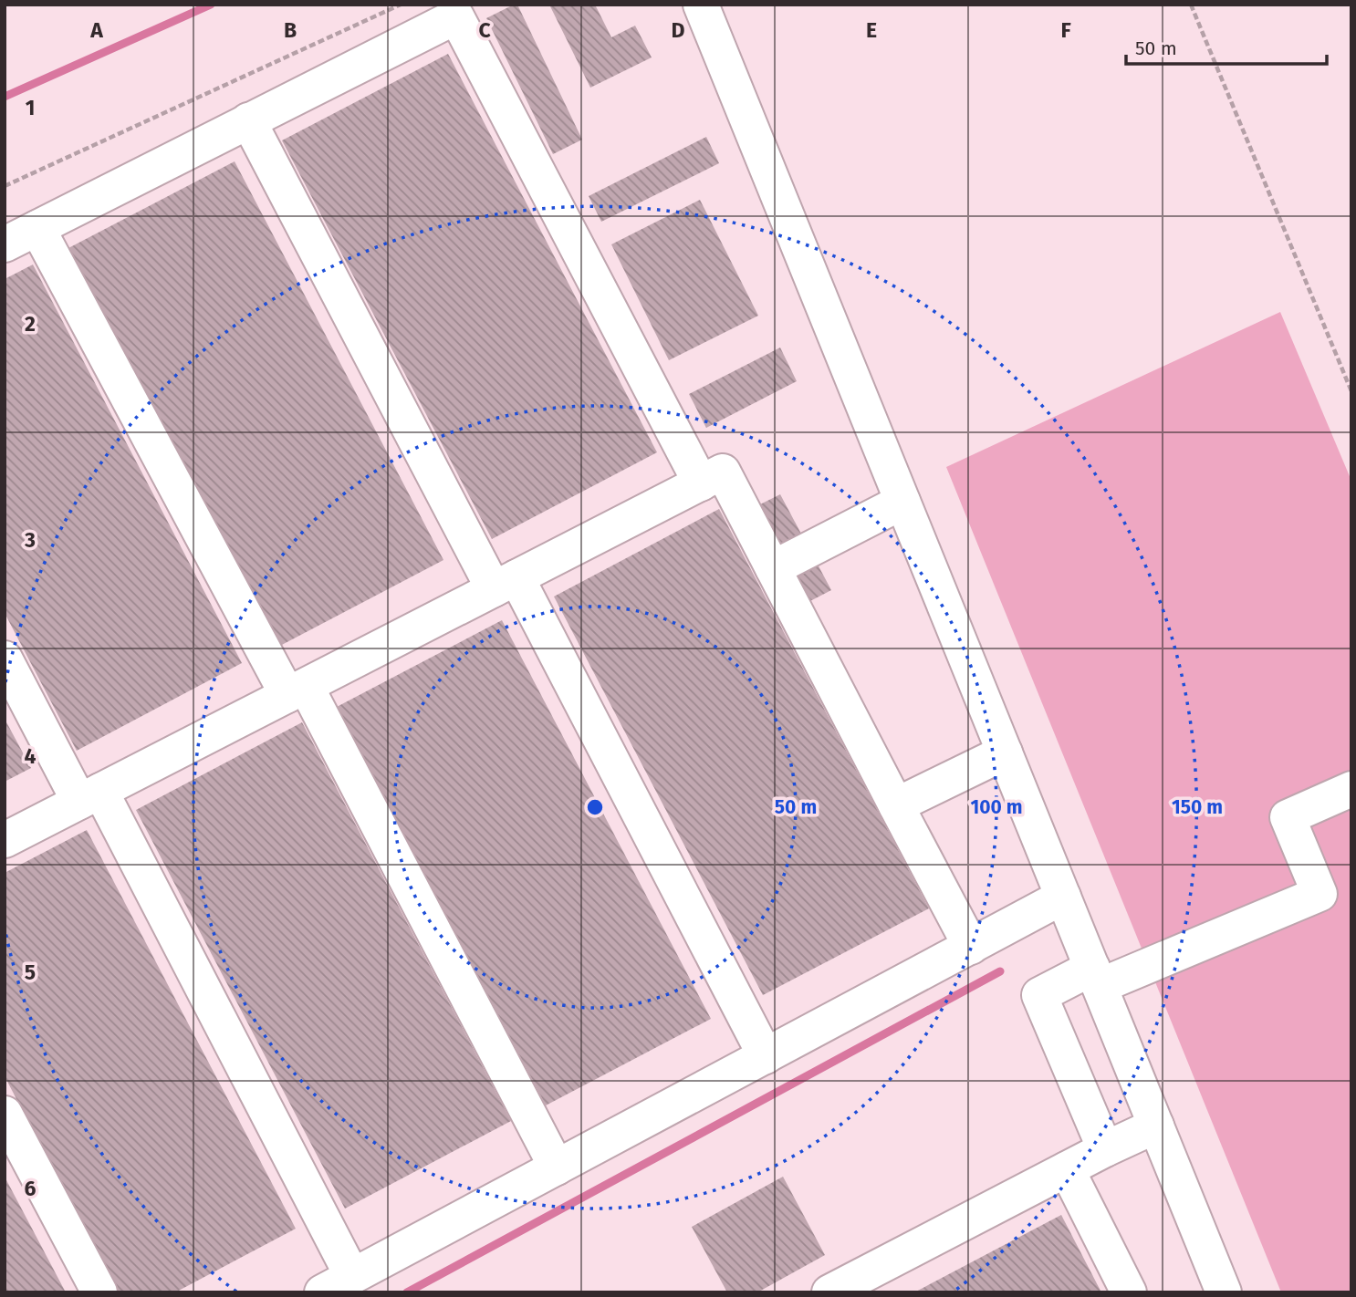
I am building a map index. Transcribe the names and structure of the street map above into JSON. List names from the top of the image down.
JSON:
{
  "scale_bar": "50 m",
  "grid": {
    "columns": [
      "A",
      "B",
      "C",
      "D",
      "E",
      "F"
    ],
    "rows": [
      "1",
      "2",
      "3",
      "4",
      "5",
      "6"
    ]
  },
  "rings": ["50 m", "100 m", "150 m"]
}
